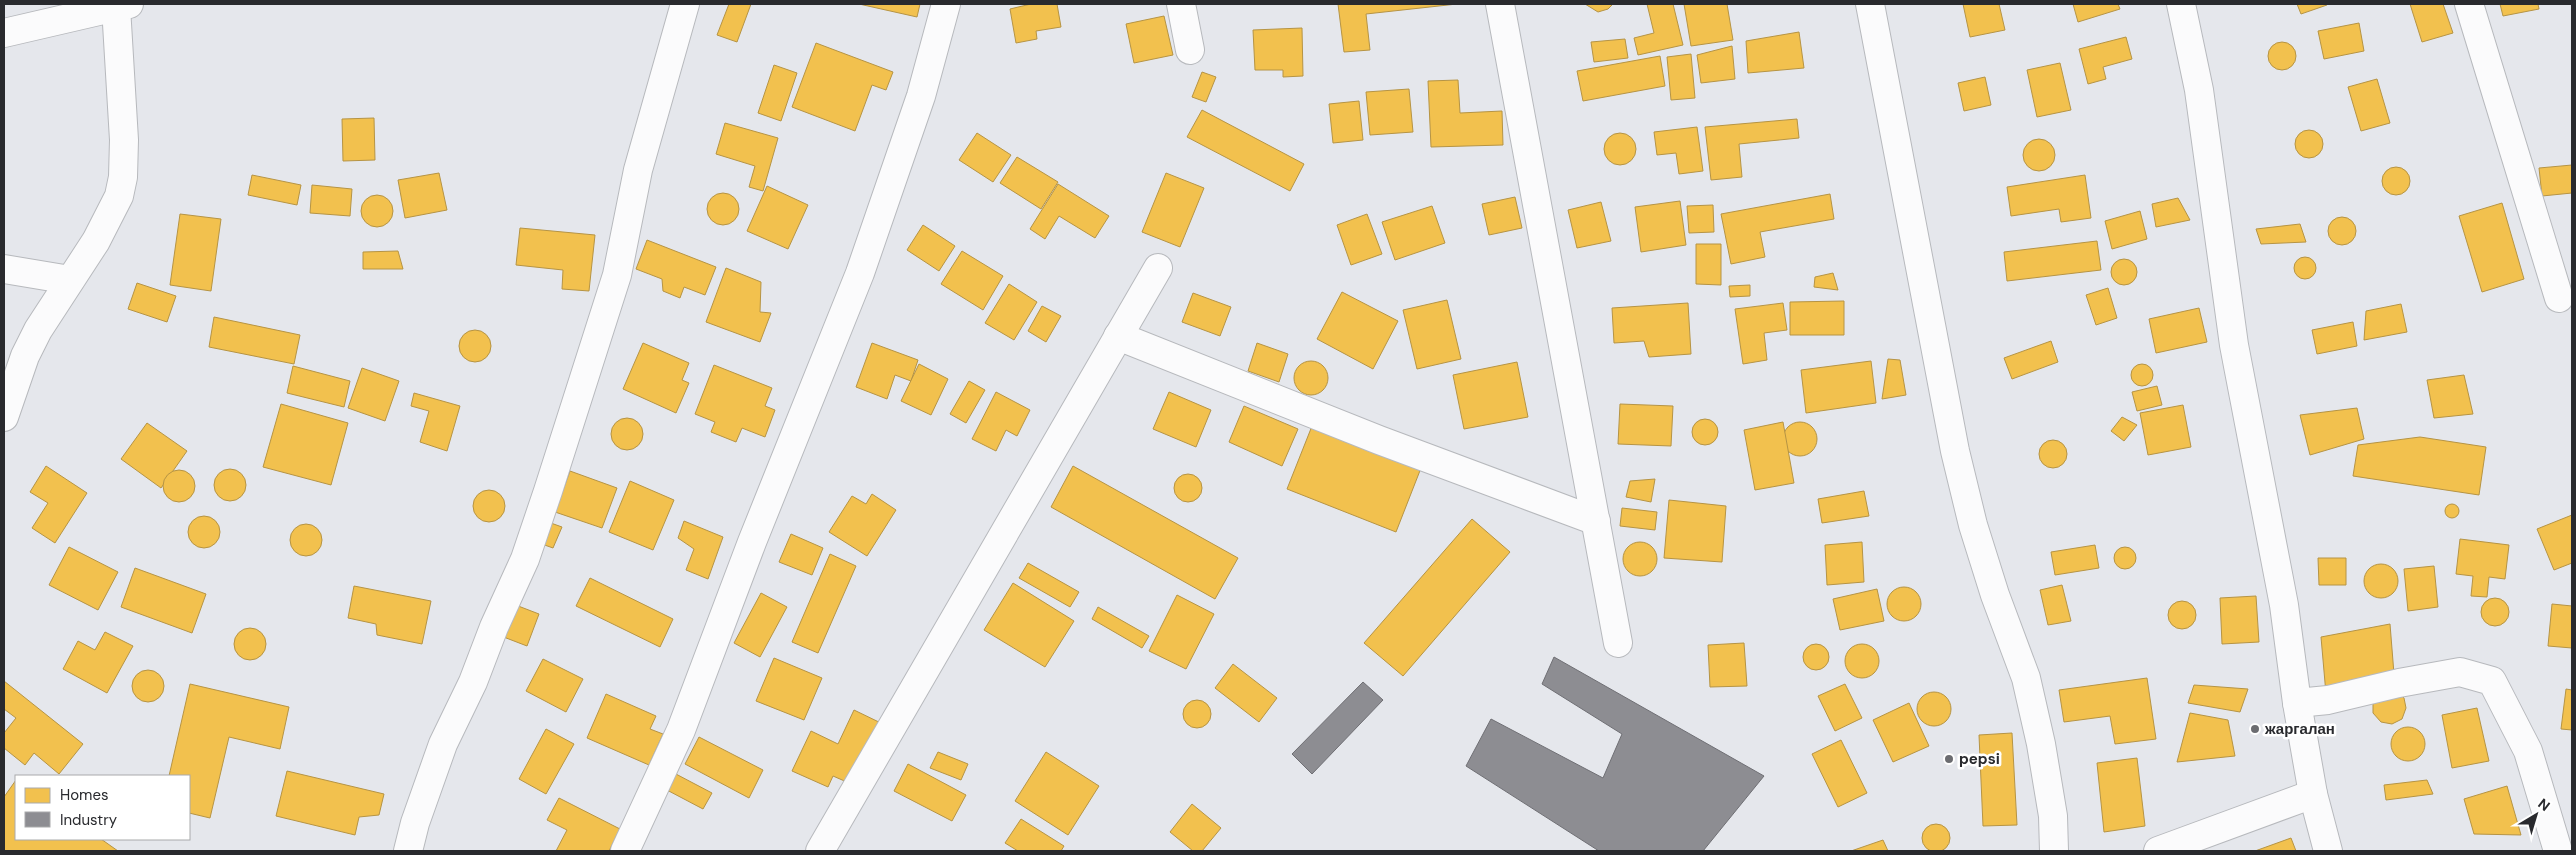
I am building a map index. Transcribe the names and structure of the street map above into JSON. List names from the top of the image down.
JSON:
{
  "places": ["жаргалан", "pepsi"],
  "legend": ["Homes", "Industry"],
  "north": "top right"
}
